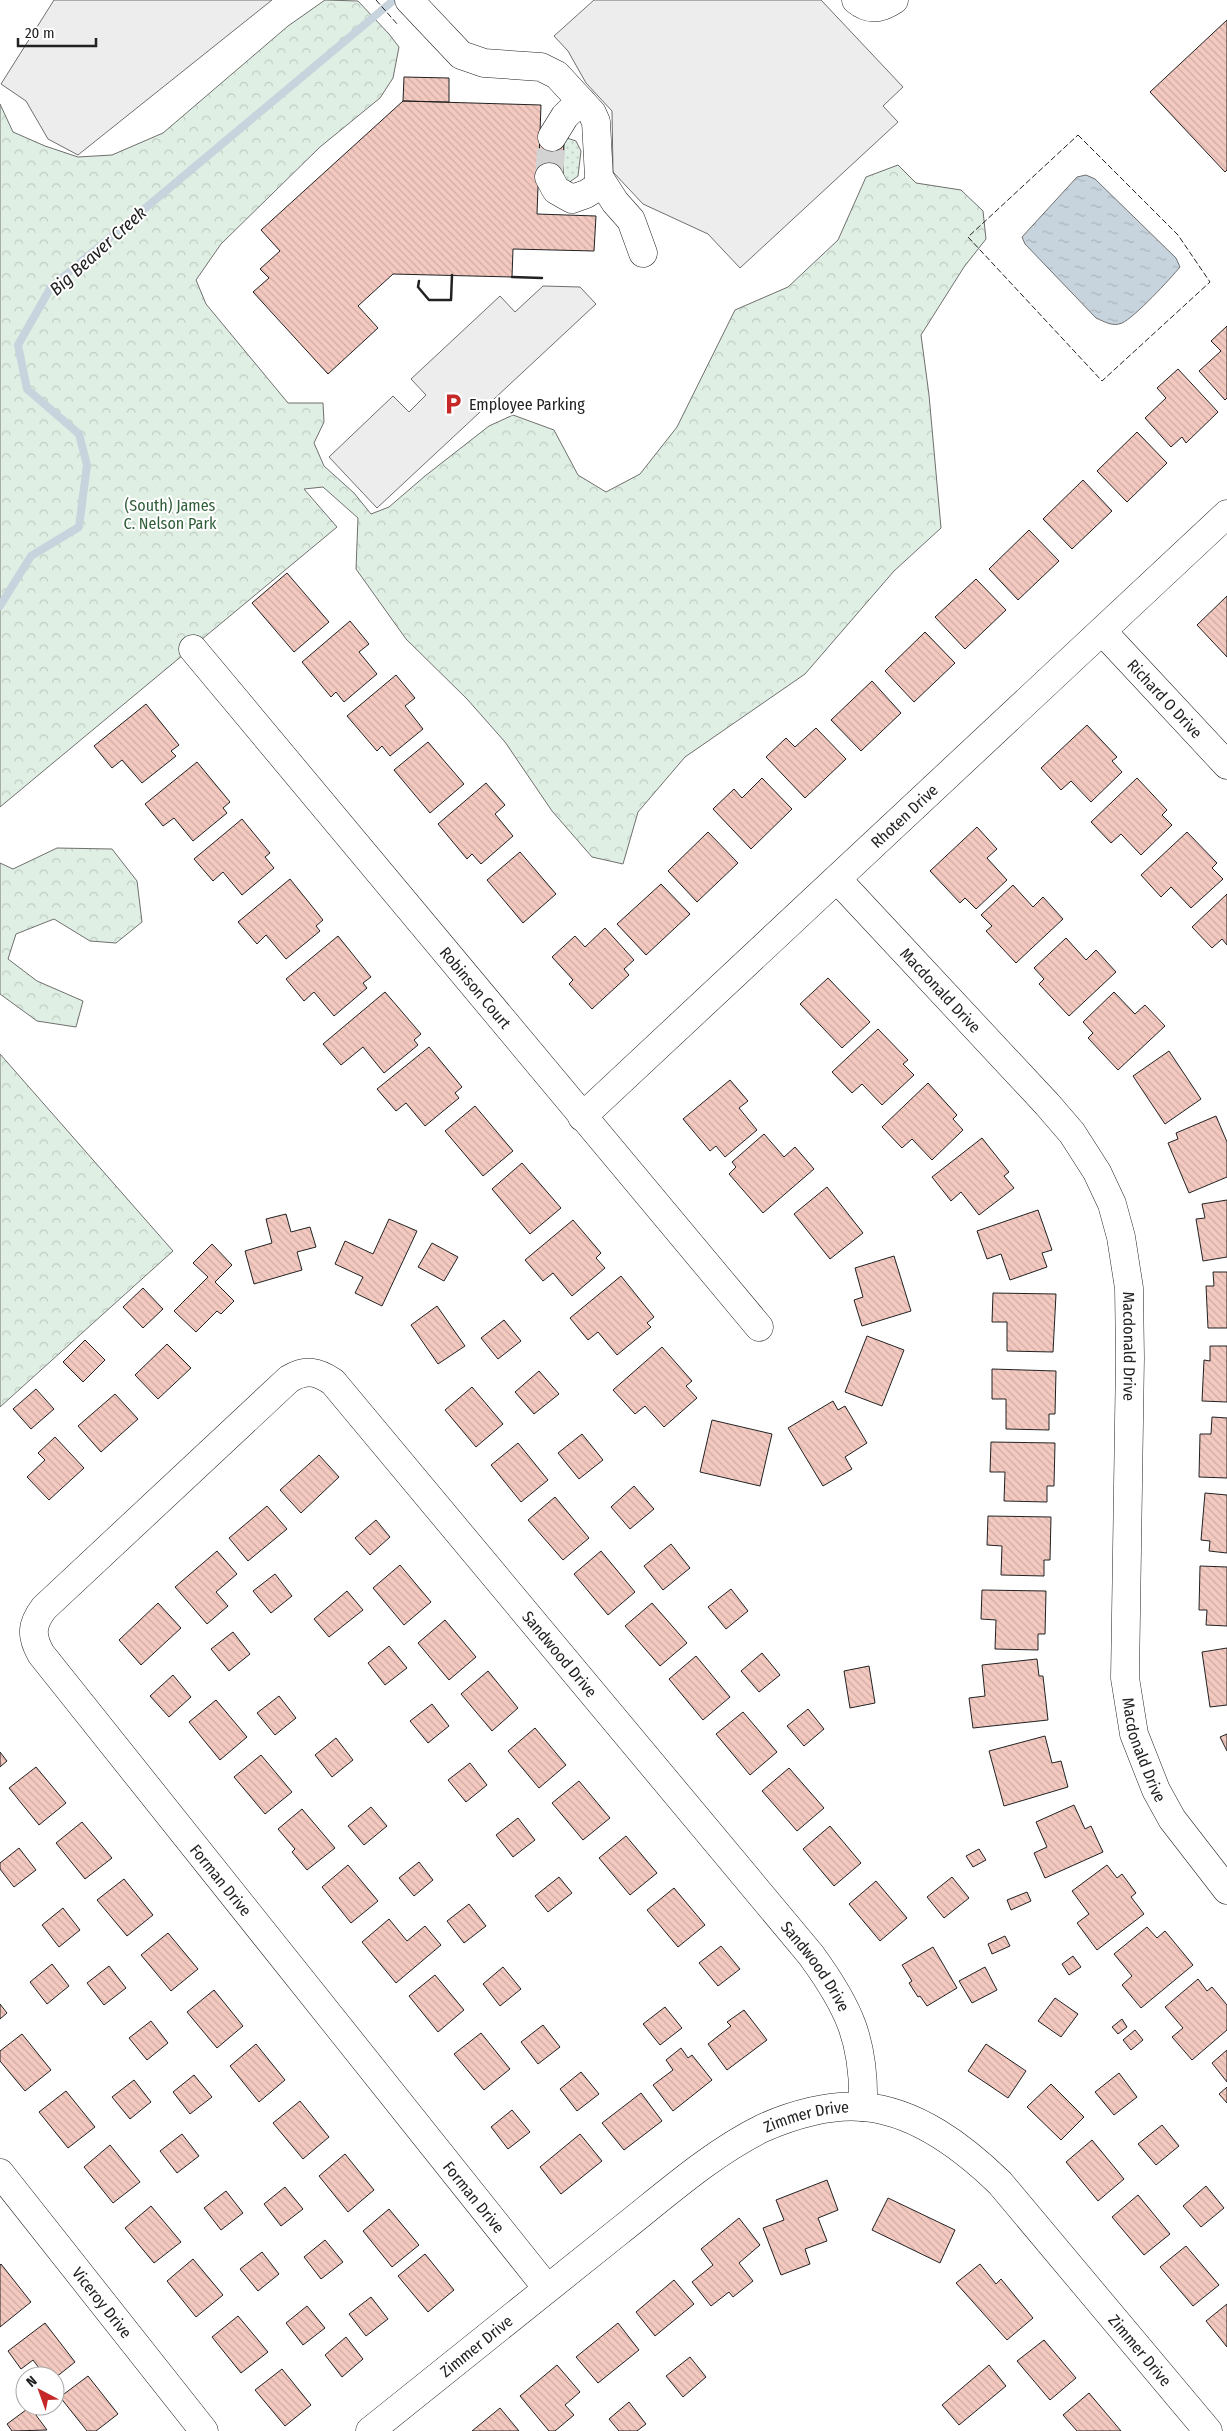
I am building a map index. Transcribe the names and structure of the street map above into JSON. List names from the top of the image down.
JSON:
{
  "streets": {
    "street": [
      "Richard O Drive",
      "Rhoten Drive",
      "Robinson Court",
      "Macdonald Drive",
      "Sandwood Drive",
      "Forman Drive",
      "Zimmer Drive",
      "Viceroy Drive"
    ]
  },
  "crossings": [
    ["Richard O Drive", "Rhoten Drive"],
    ["Rhoten Drive", "Robinson Court"],
    ["Rhoten Drive", "Macdonald Drive"],
    ["Sandwood Drive", "Forman Drive"],
    ["Sandwood Drive", "Zimmer Drive"],
    ["Forman Drive", "Zimmer Drive"]
  ],
  "water": ["Big Beaver Creek"],
  "parks": ["(South) James C. Nelson Park"],
  "places": {
    "parking": ["Employee Parking"]
  },
  "scale_bar": "20 m",
  "north": "top left"
}
